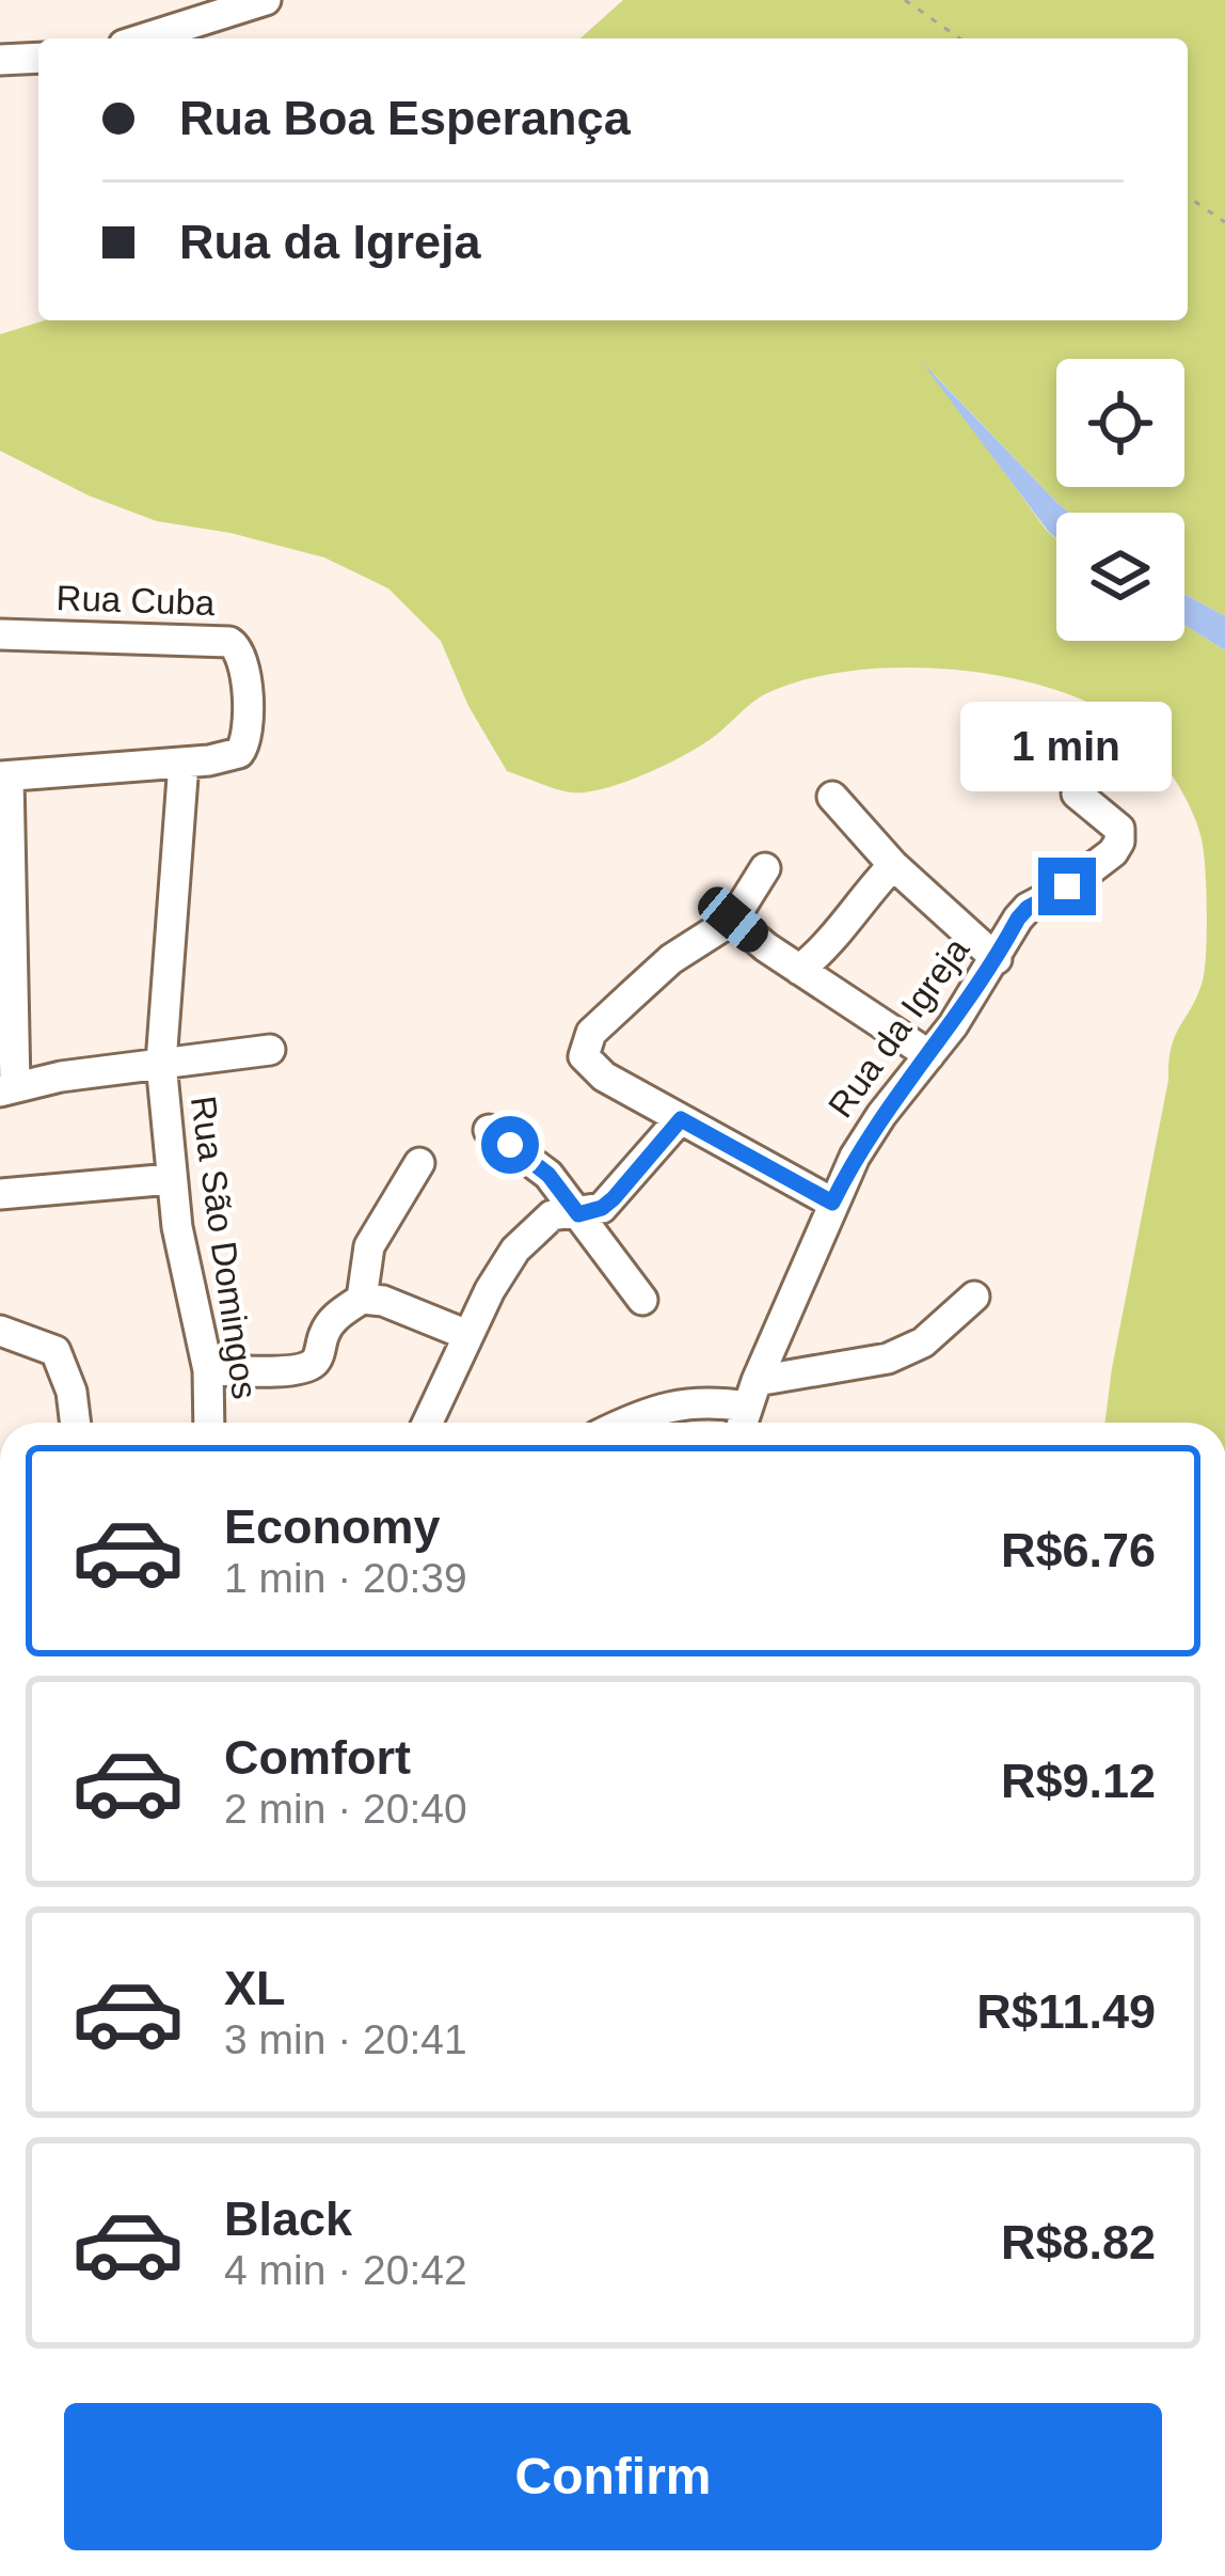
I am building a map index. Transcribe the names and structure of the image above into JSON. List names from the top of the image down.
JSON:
{
  "streets": {
    "street": ["Rua Cuba", "Rua da Igreja", "Rua São Domingos"]
  },
  "crossings": [
    ["Rua Cuba", "Rua São Domingos"]
  ],
  "page": {
    "banner": ["Rua Boa Esperança", "Rua da Igreja"],
    "bubble": "1 min",
    "list": [
      {
        "name": "Economy",
        "note": "1 min · 20:39",
        "value": "R$6.76"
      },
      {
        "name": "Comfort",
        "note": "2 min · 20:40",
        "value": "R$9.12"
      },
      {
        "name": "XL",
        "note": "3 min · 20:41",
        "value": "R$11.49"
      },
      {
        "name": "Black",
        "note": "4 min · 20:42",
        "value": "R$8.82"
      }
    ],
    "buttons": "Confirm"
  }
}
